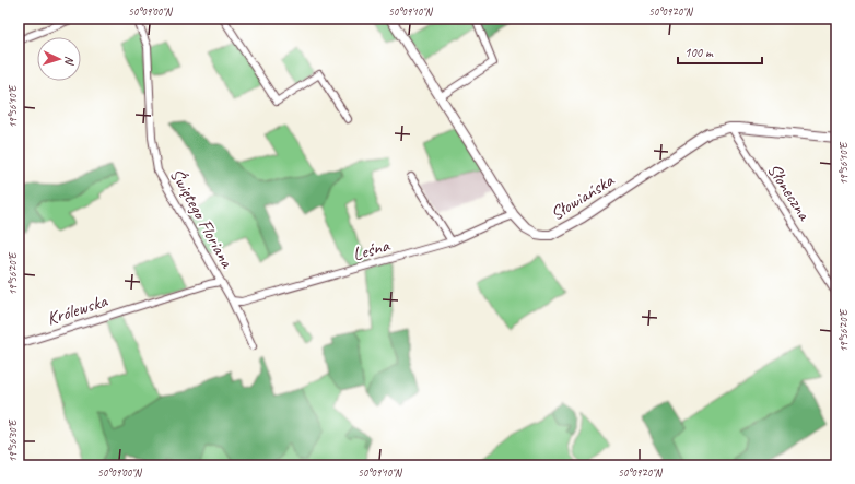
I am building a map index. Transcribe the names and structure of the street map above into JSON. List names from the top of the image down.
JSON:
{
  "streets": {
    "street": [
      "Słoneczna",
      "Słowiańska",
      "Świętego Floriana",
      "Leśna",
      "Królewska"
    ]
  },
  "crossings": [
    ["Słoneczna", "Słowiańska"],
    ["Słowiańska", "Leśna"],
    ["Świętego Floriana", "Leśna"],
    ["Świętego Floriana", "Królewska"]
  ],
  "scale_bar": "100 m",
  "north": "right",
  "coordinates": [
    "50°09'00\"N",
    "50°09'10\"N",
    "50°09'20\"N",
    "19°56'10\"E",
    "19°56'20\"E",
    "19°56'30\"E"
  ]
}
